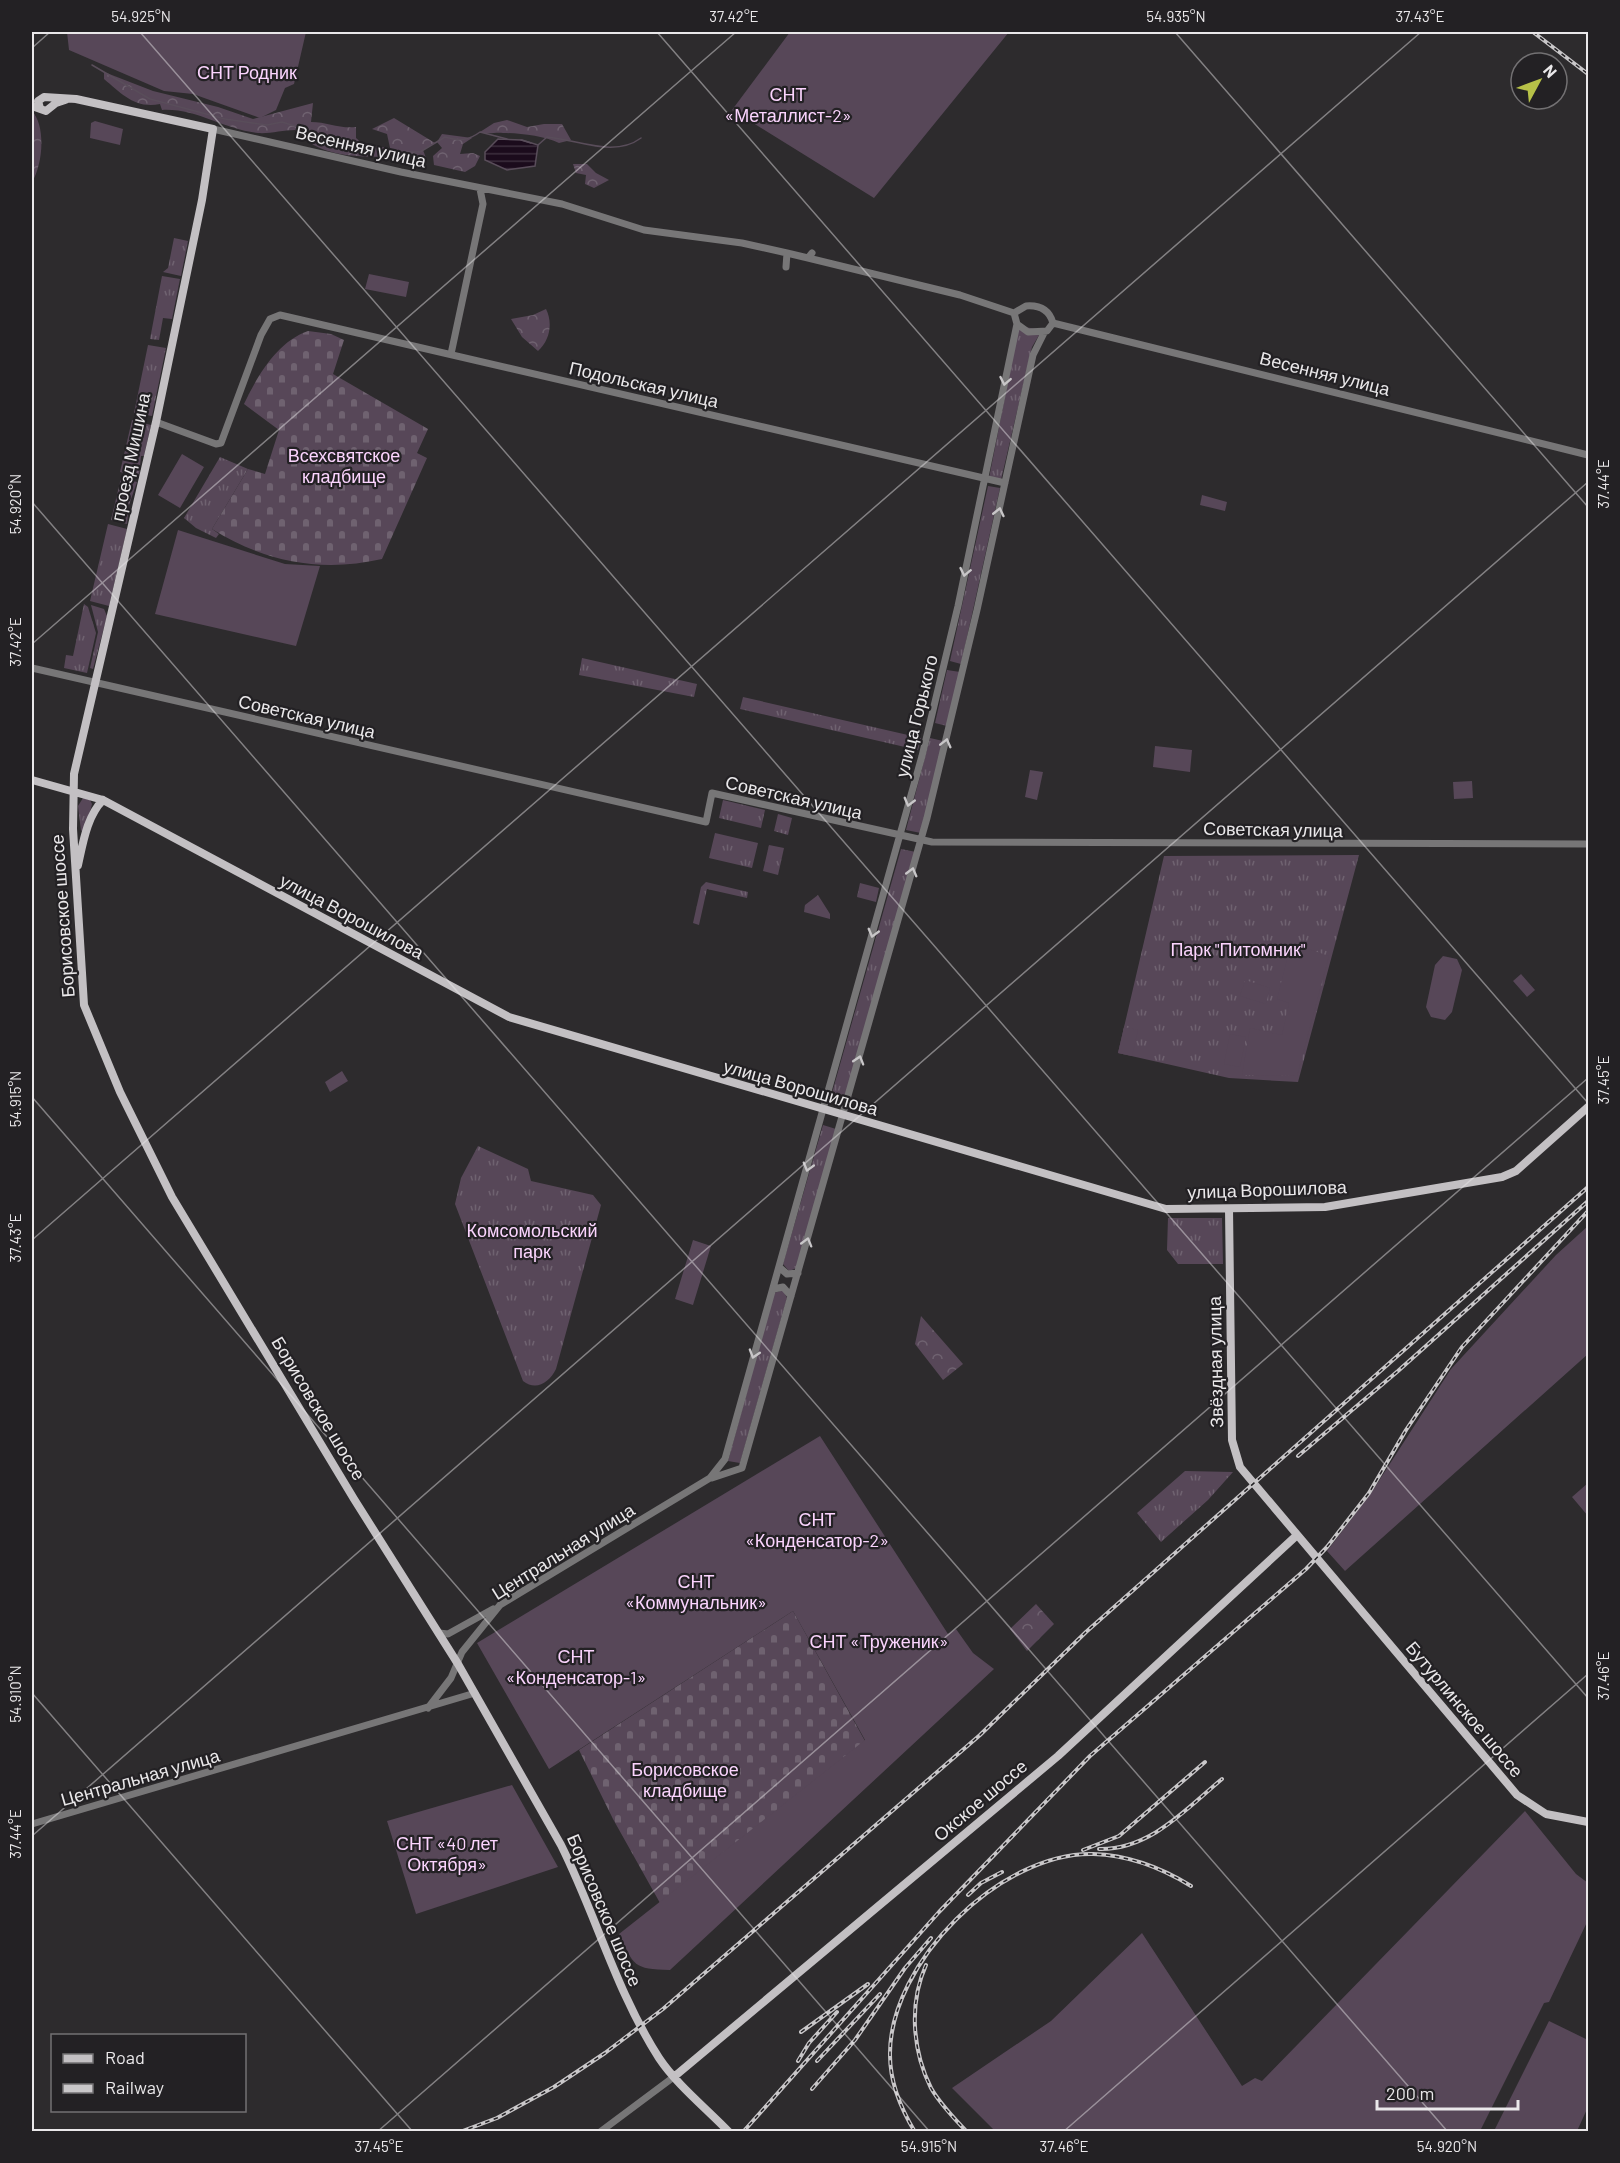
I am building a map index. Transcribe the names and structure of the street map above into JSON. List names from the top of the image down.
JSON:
{
  "streets": {
    "main road": [
      "Весенняя улица",
      "проезд Мишина",
      "Борисовское шоссе",
      "улица Ворошилова",
      "Звёздная улица",
      "Бутурлинское шоссе",
      "Окское шоссе"
    ],
    "street": [
      "Подольская улица",
      "Советская улица",
      "улица Горького",
      "Центральная улица"
    ]
  },
  "crossings": [
    ["Весенняя улица", "проезд Мишина"],
    ["Весенняя улица", "улица Горького"],
    ["Подольская улица", "проезд Мишина"],
    ["Подольская улица", "улица Горького"],
    ["проезд Мишина", "Советская улица"],
    ["проезд Мишина", "Борисовское шоссе"],
    ["проезд Мишина", "улица Ворошилова"],
    ["Советская улица", "улица Горького"],
    ["улица Горького", "улица Ворошилова"],
    ["улица Горького", "Центральная улица"],
    ["Борисовское шоссе", "улица Ворошилова"],
    ["Борисовское шоссе", "Центральная улица"],
    ["Борисовское шоссе", "Окское шоссе"],
    ["улица Ворошилова", "Звёздная улица"],
    ["улица Ворошилова", "Центральная улица"],
    ["Звёздная улица", "Бутурлинское шоссе"],
    ["Звёздная улица", "Окское шоссе"],
    ["Бутурлинское шоссе", "Окское шоссе"]
  ],
  "parks": [
    "СНТ Родник",
    "СНТ «Металлист-2»",
    "Всехсвятское кладбище",
    "Парк \"Питомник\"",
    "Комсомольский парк",
    "СНТ «Конденсатор-2»",
    "СНТ «Коммунальник»",
    "СНТ «Труженик»",
    "СНТ «Конденсатор-1»",
    "Борисовское кладбище",
    "СНТ «40 лет Октября»"
  ],
  "legend": ["Road", "Railway"],
  "scale_bar": "200 m",
  "north": "top right",
  "coordinates": [
    "54.925°N",
    "37.42°E",
    "54.935°N",
    "37.43°E",
    "37.44°E",
    "54.920°N",
    "37.45°E",
    "54.915°N",
    "37.46°E",
    "54.910°N"
  ]
}
